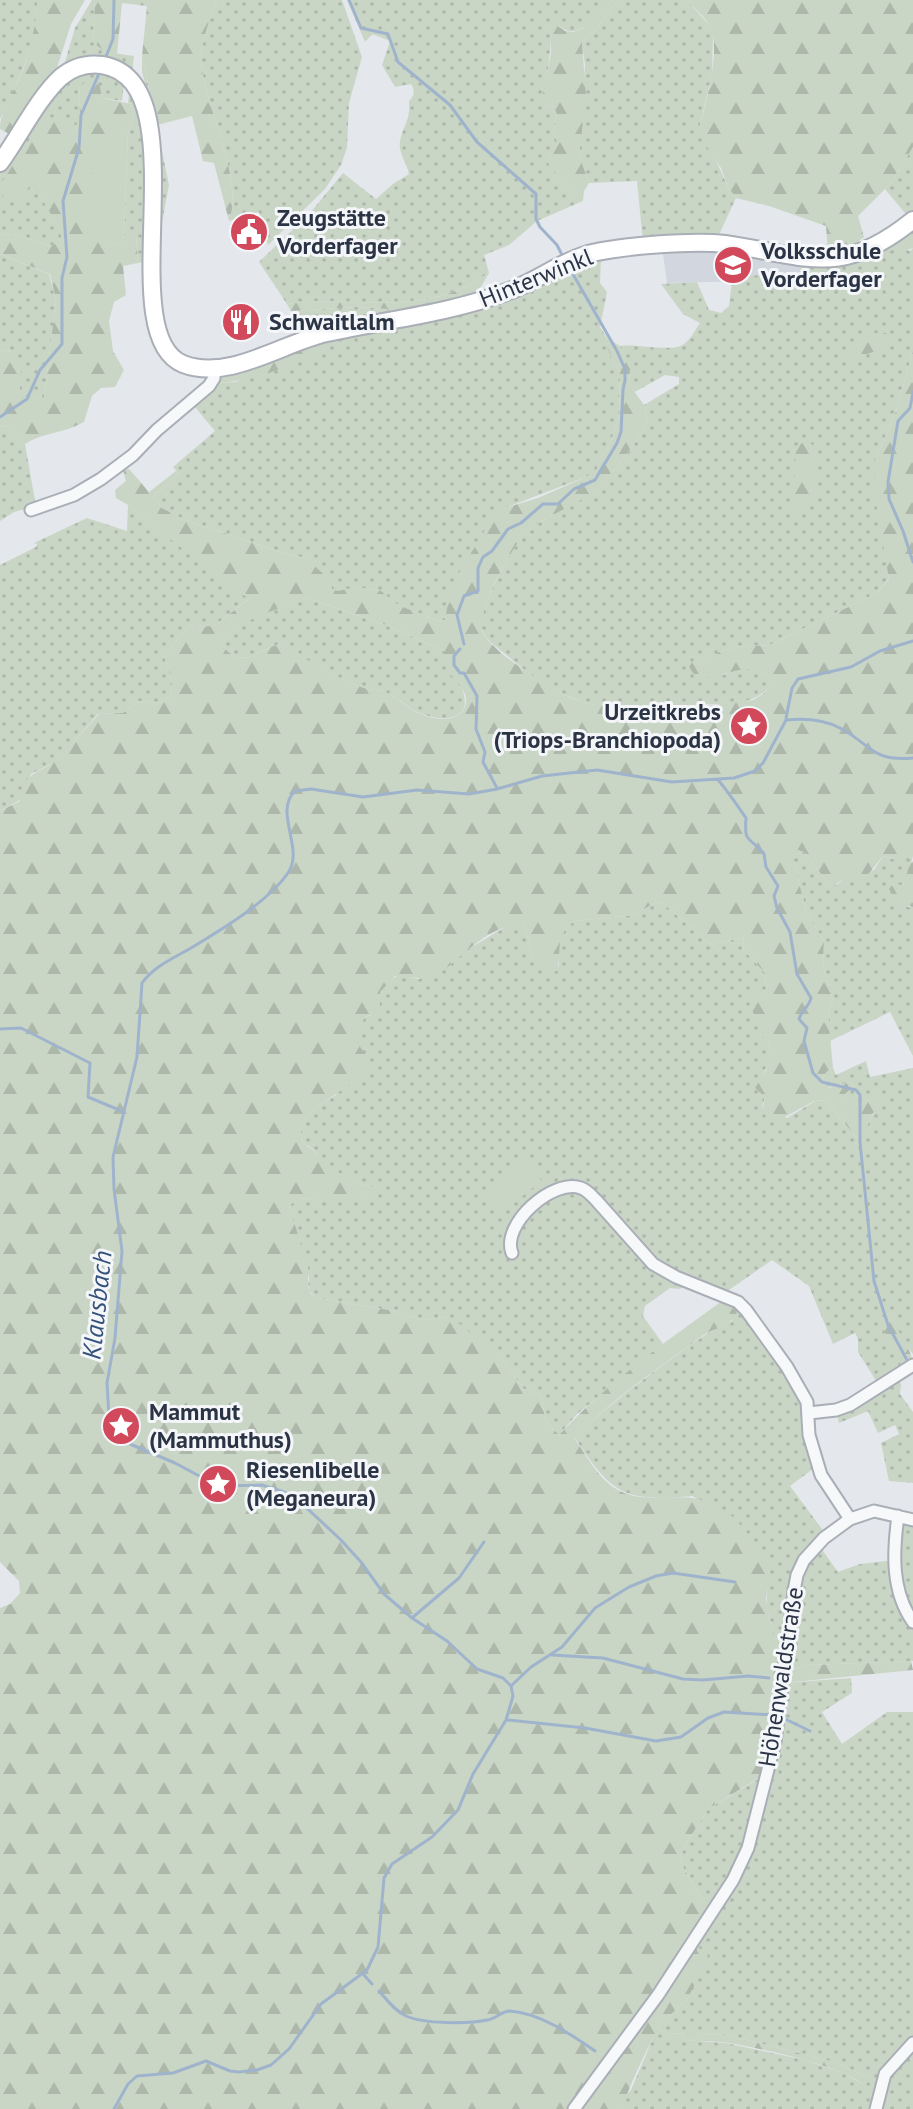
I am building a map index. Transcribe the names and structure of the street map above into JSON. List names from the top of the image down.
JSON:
{
  "streets": {
    "street": ["Hinterwinkl", "Höhenwaldstraße"]
  },
  "water": ["Klausbach"],
  "places": {
    "public building": ["Zeugstätte Vorderfager"],
    "school or university": ["Volksschule Vorderfager"],
    "restaurant": ["Schwaitlalm"],
    "place": ["Urzeitkrebs (Triops-Branchiopoda)", "Mammut (Mammuthus)", "Riesenlibelle (Meganeura)"]
  }
}
